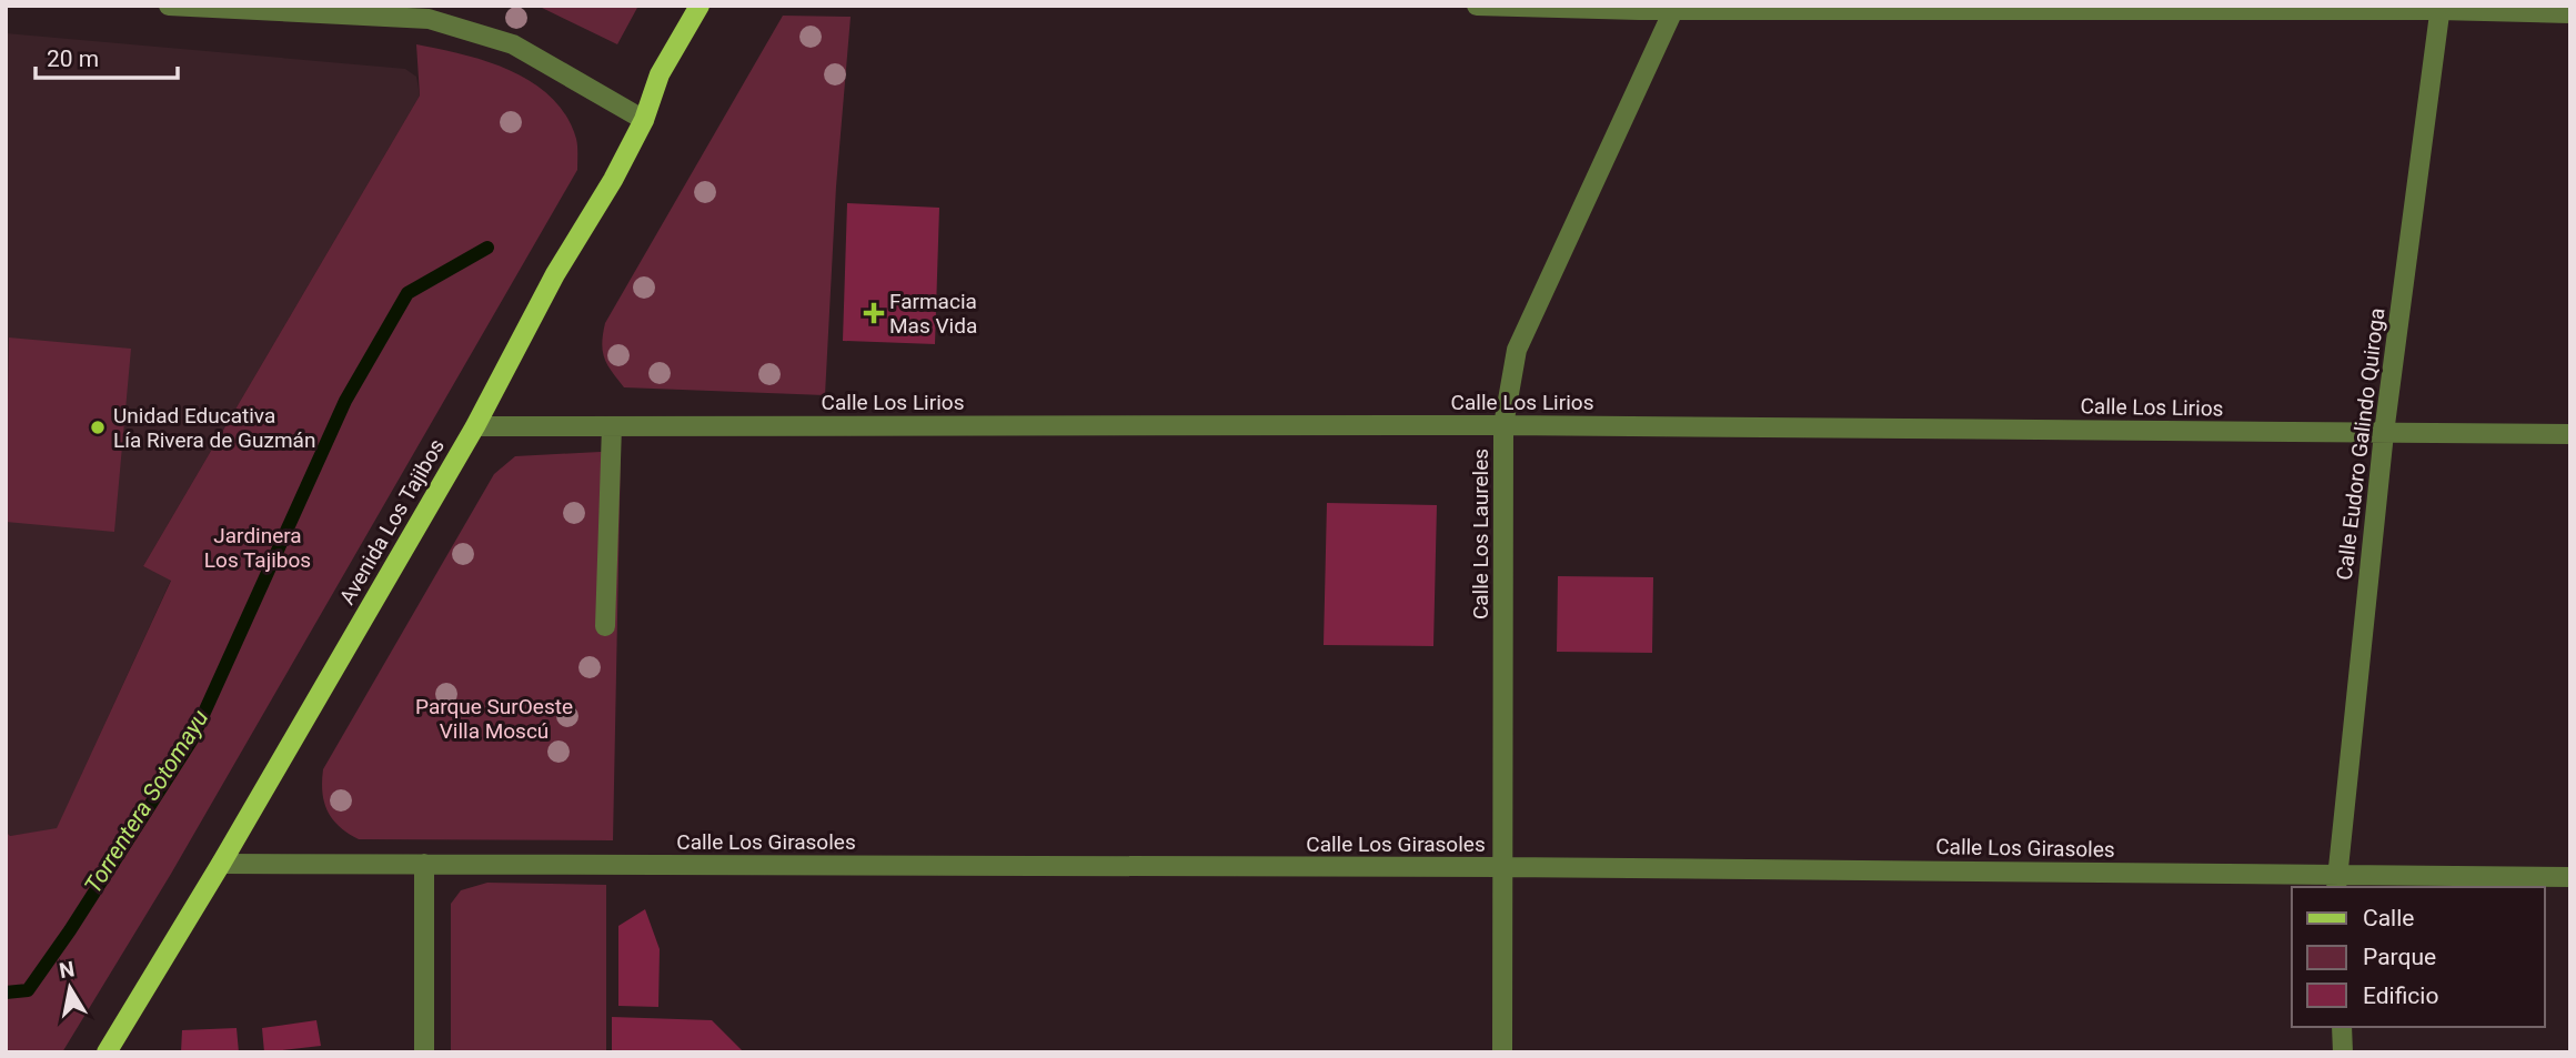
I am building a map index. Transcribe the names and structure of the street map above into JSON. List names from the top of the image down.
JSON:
{
  "streets": {
    "main road": ["Avenida Los Tajibos"],
    "street": [
      "Calle Los Lirios",
      "Calle Eudoro Galindo Quiroga",
      "Calle Los Laureles",
      "Calle Los Girasoles"
    ]
  },
  "crossings": [
    ["Calle Los Lirios", "Calle Eudoro Galindo Quiroga"],
    ["Calle Los Lirios", "Avenida Los Tajibos"],
    ["Calle Los Lirios", "Calle Los Laureles"],
    ["Calle Eudoro Galindo Quiroga", "Calle Los Girasoles"],
    ["Avenida Los Tajibos", "Calle Los Girasoles"],
    ["Calle Los Laureles", "Calle Los Girasoles"]
  ],
  "water": ["Torrentera Sotomayu"],
  "parks": ["Jardinera Los Tajibos", "Parque SurOeste Villa Moscú"],
  "places": {
    "health": ["Farmacia Mas Vida"],
    "other": ["Unidad Educativa Lía Rivera de Guzmán"]
  },
  "legend": ["Calle", "Parque", "Edificio"],
  "scale_bar": "20 m",
  "north": "top"
}
